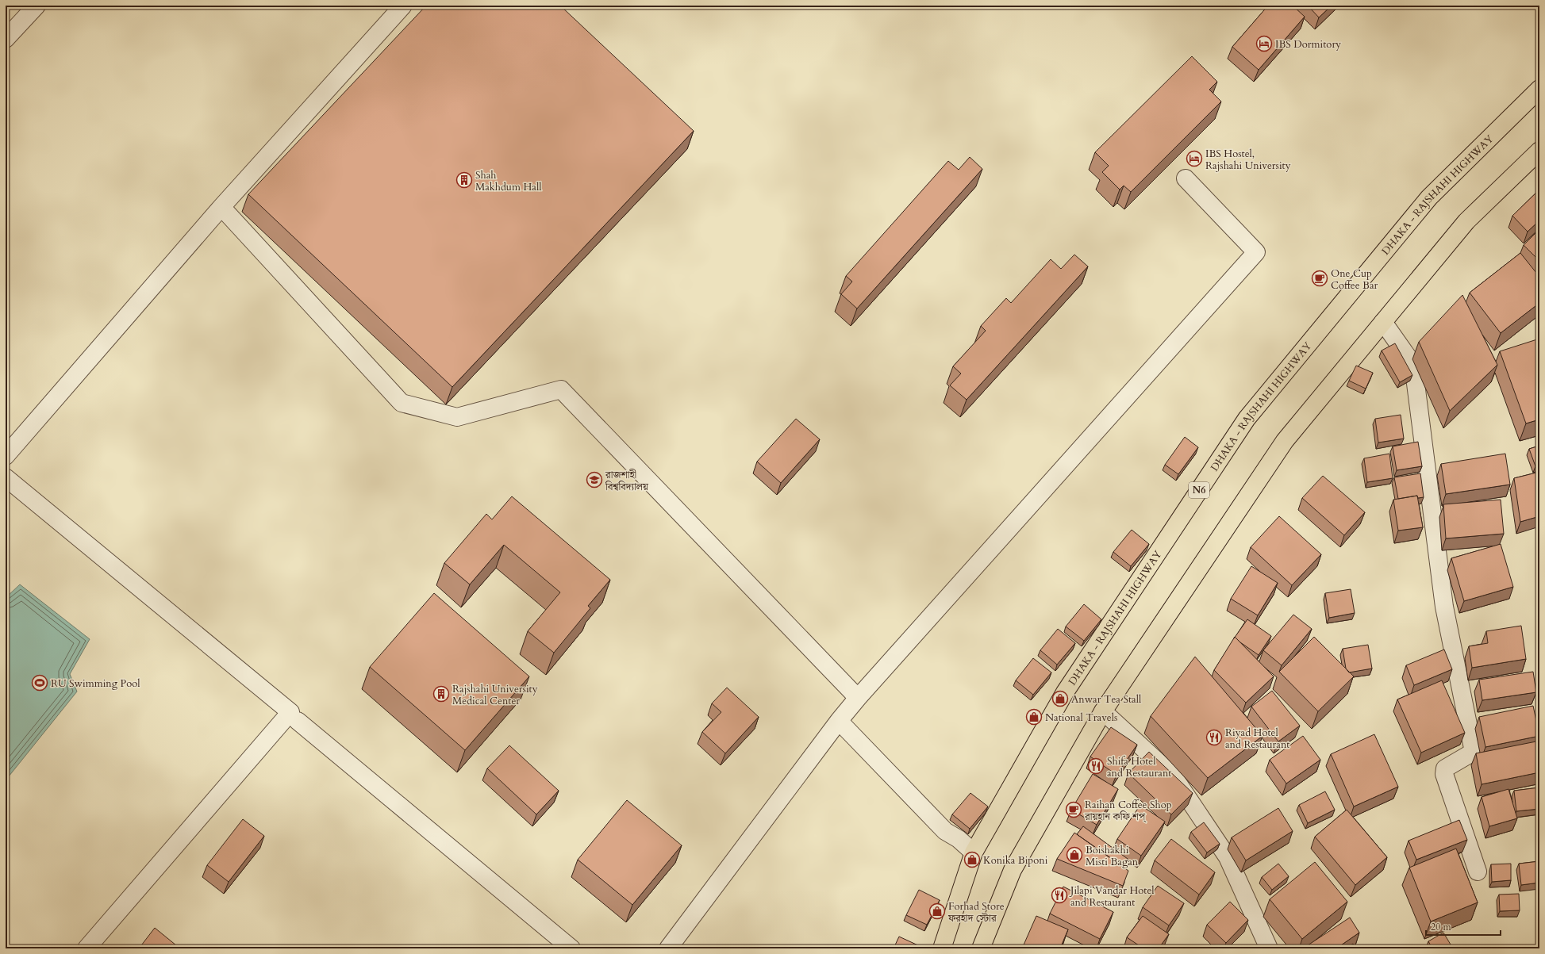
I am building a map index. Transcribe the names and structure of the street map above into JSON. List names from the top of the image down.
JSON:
{
  "streets": {
    "highway": ["DHAKA - RAJSHAHI HIGHWAY", "N6"]
  },
  "places": {
    "hotel": ["IBS Dormitory", "IBS Hostel, Rajshahi University"],
    "building": ["Shah Makhdum Hall", "Rajshahi University Medical Center"],
    "cafe": ["One Cup Coffee Bar", "Raihan Coffee Shop রায়হান কফি শপ্"],
    "school or university": ["রাজশাহী বিশ্ববিদ্যালয়"],
    "sports": ["RU Swimming Pool"],
    "shop": [
      "Anwar Tea Stall",
      "National Travels",
      "Boishakhi Misti Bagan",
      "Konika Biponi",
      "Forhad Store ফরহাদ স্টোর"
    ],
    "restaurant": ["Riyad Hotel and Restaurant", "Shifa Hotel and Restaurant", "Jilapi Vandar Hotel and Restaurant"]
  },
  "scale_bar": "20 m"
}
